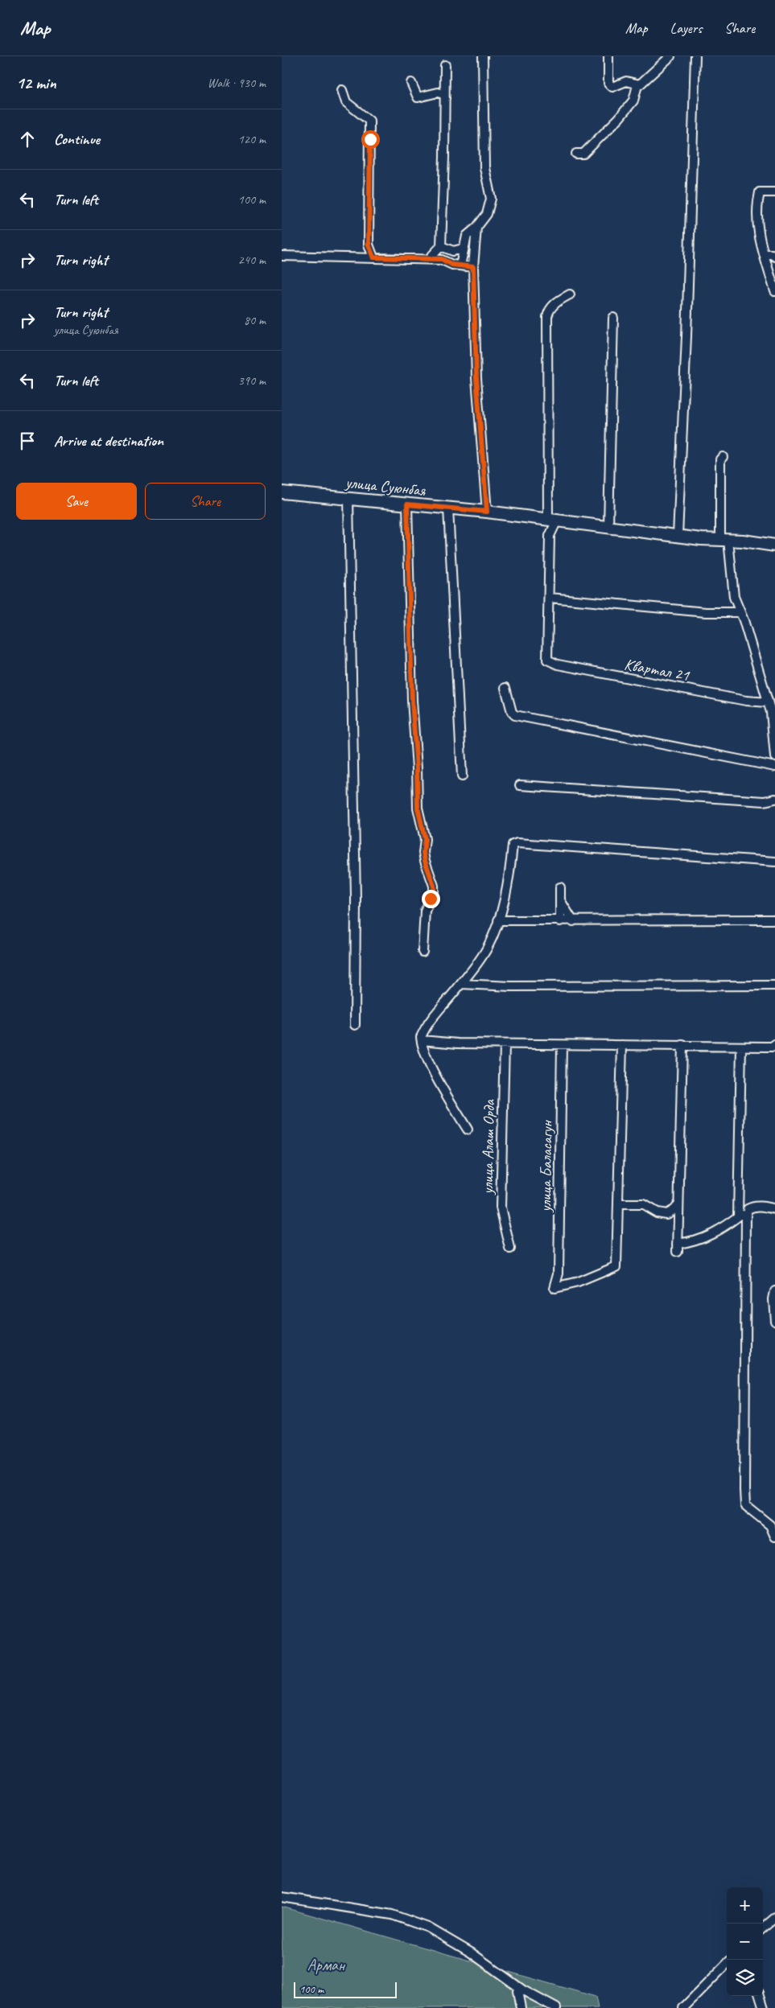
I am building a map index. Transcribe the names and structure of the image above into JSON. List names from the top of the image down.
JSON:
{
  "streets": {
    "street": [
      "улица Суюнбая",
      "Квартал 21",
      "улица Алаш Орда",
      "улица Баласагун"
    ]
  },
  "parks": ["Арман"],
  "scale_bar": "100 m",
  "page": {
    "header": "Map",
    "nav": ["Map", "Layers", "Share"],
    "heading": ["12 min", "Walk · 930 m"],
    "list": [
      ["Continue", "120 m"],
      ["Turn left", "100 m"],
      ["Turn right", "240 m"],
      ["Turn right", "улица Суюнбая", "80 m"],
      ["Turn left", "390 m"],
      "Arrive at destination"
    ],
    "buttons": ["Save", "Share"],
    "map_buttons": ["+", "−"],
    "scale": "100 m"
  }
}
